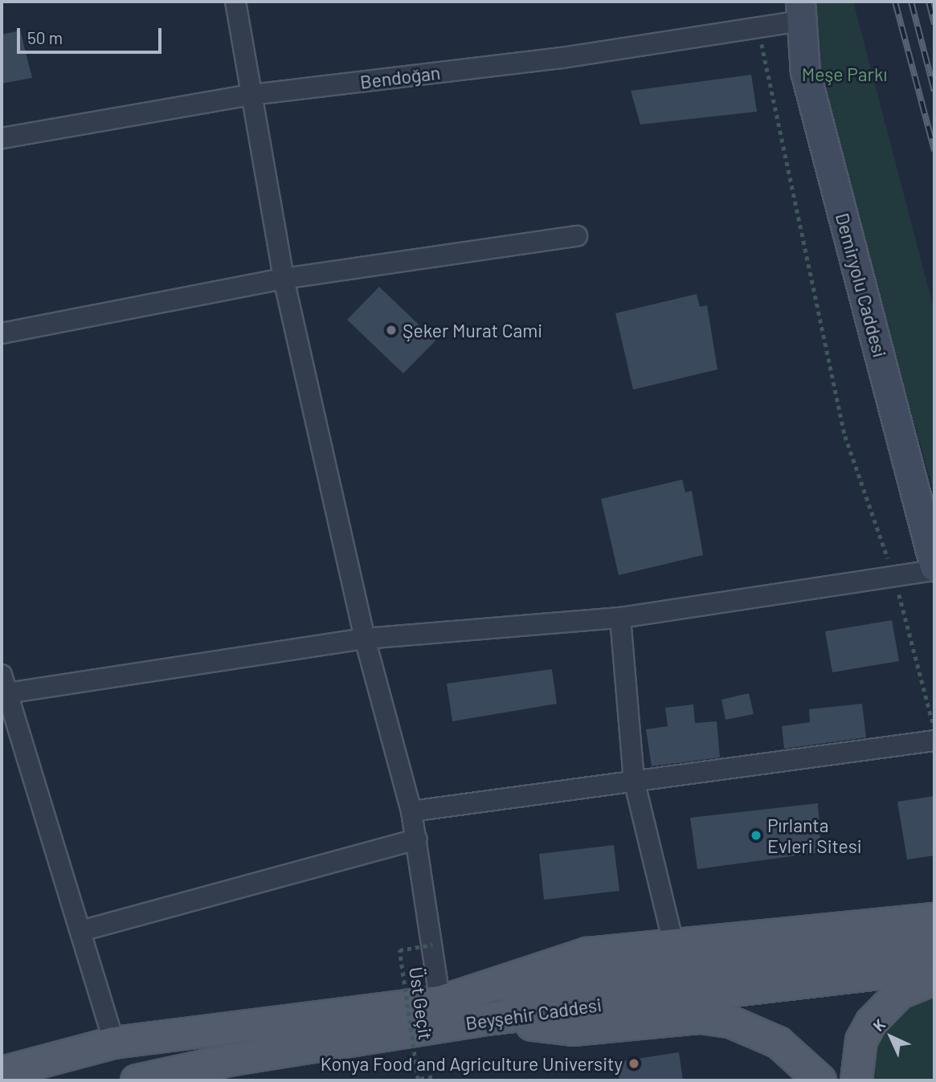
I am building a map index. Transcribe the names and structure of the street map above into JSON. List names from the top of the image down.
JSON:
{
  "streets": {
    "main road": ["Demiryolu Caddesi", "Beyşehir Caddesi"],
    "street": ["Bendoğan"],
    "path": ["Üst Geçit"]
  },
  "crossings": [
    ["Bendoğan", "Demiryolu Caddesi"]
  ],
  "parks": ["Meşe Parkı"],
  "places": ["Şeker Murat Cami", "Pırlanta Evleri Sitesi", "Konya Food and Agriculture University"],
  "scale_bar": "50 m",
  "north": "top left"
}
